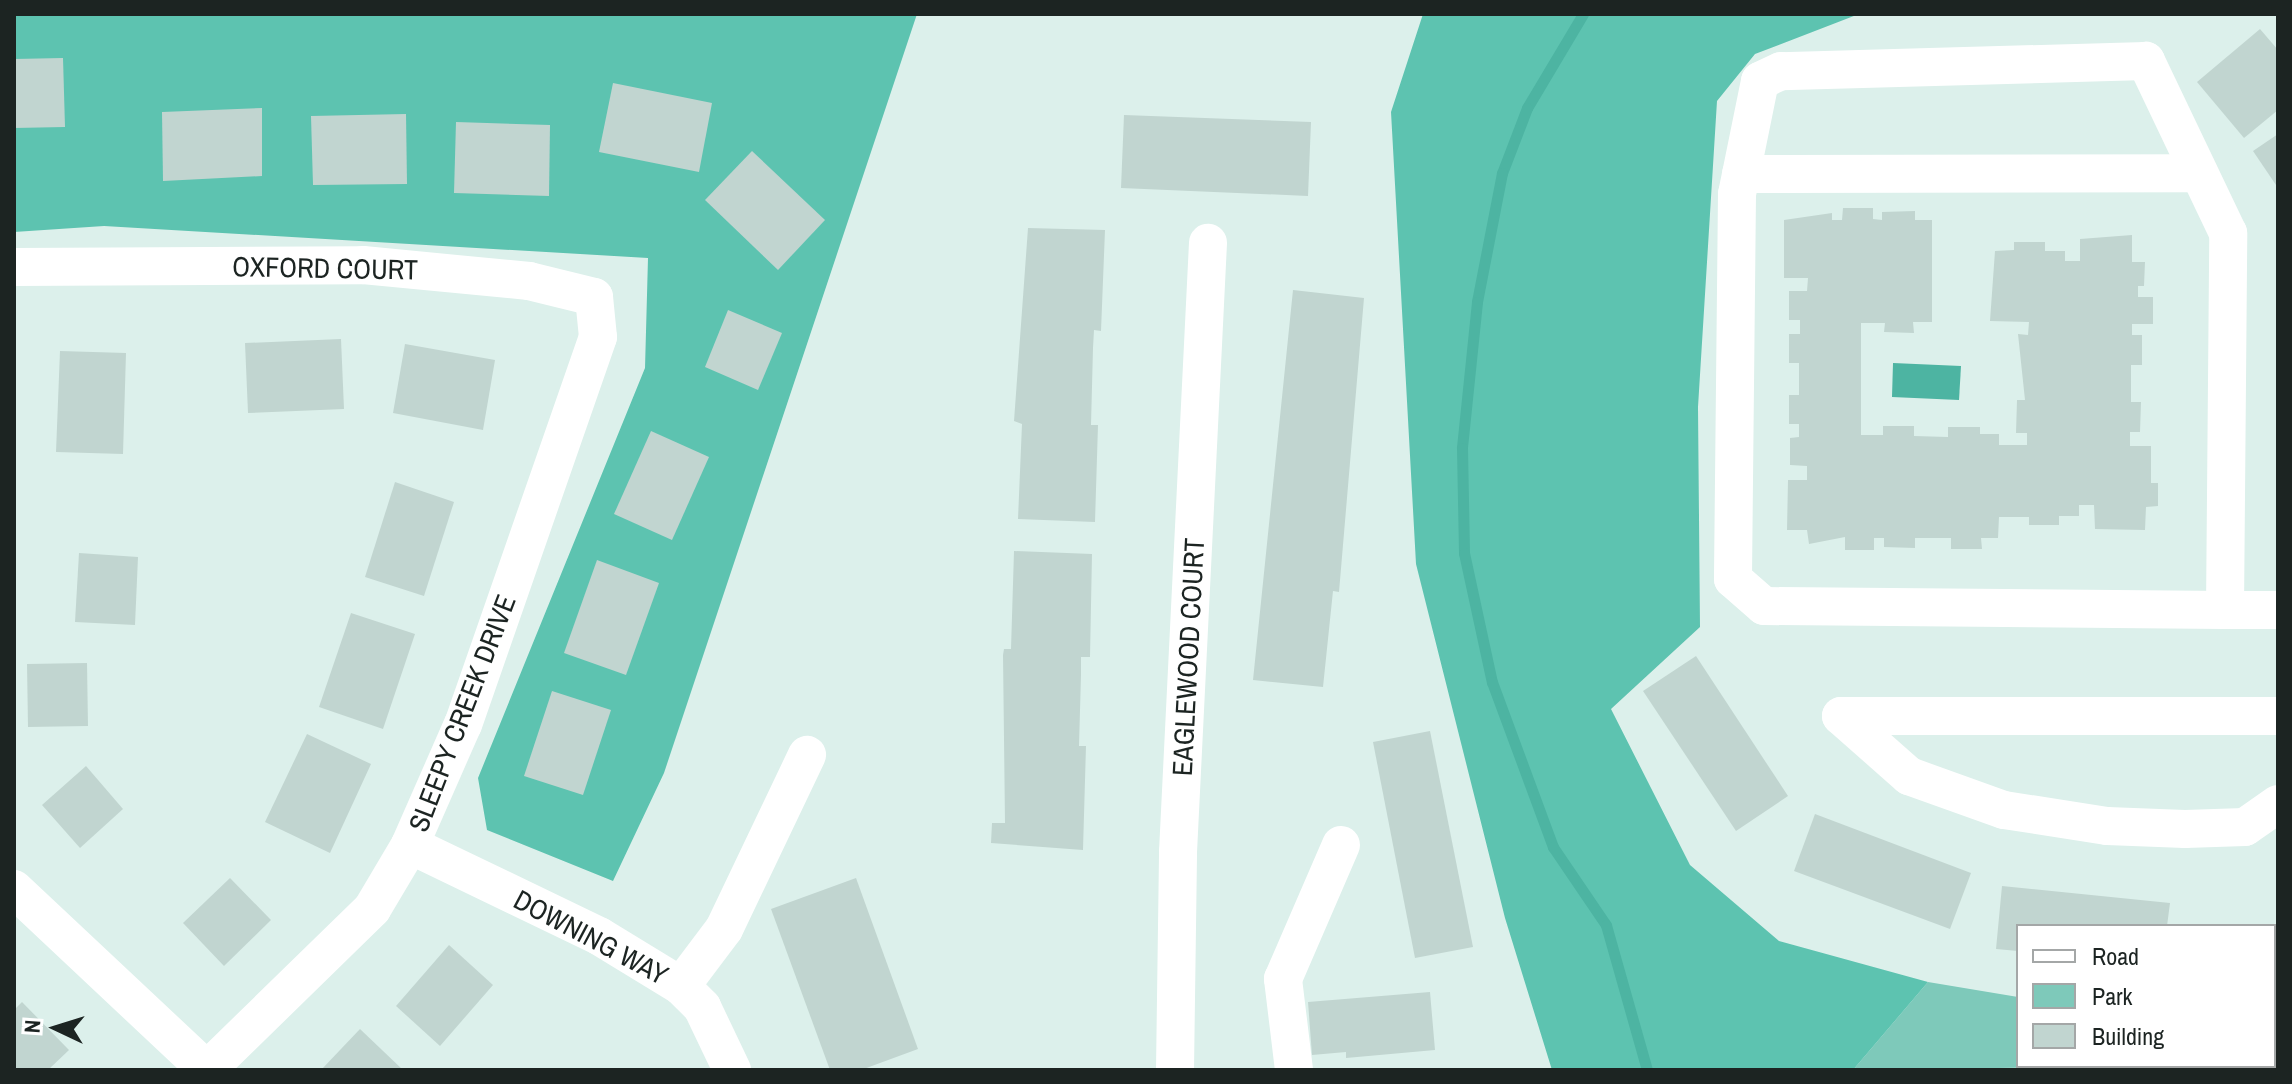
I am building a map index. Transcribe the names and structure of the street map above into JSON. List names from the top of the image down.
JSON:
{
  "streets": {
    "street": [
      "OXFORD COURT",
      "EAGLEWOOD COURT",
      "SLEEPY CREEK DRIVE",
      "DOWNING WAY"
    ]
  },
  "crossings": [
    ["OXFORD COURT", "SLEEPY CREEK DRIVE"],
    ["SLEEPY CREEK DRIVE", "DOWNING WAY"]
  ],
  "legend": ["Road", "Park", "Building"],
  "north": "left"
}
